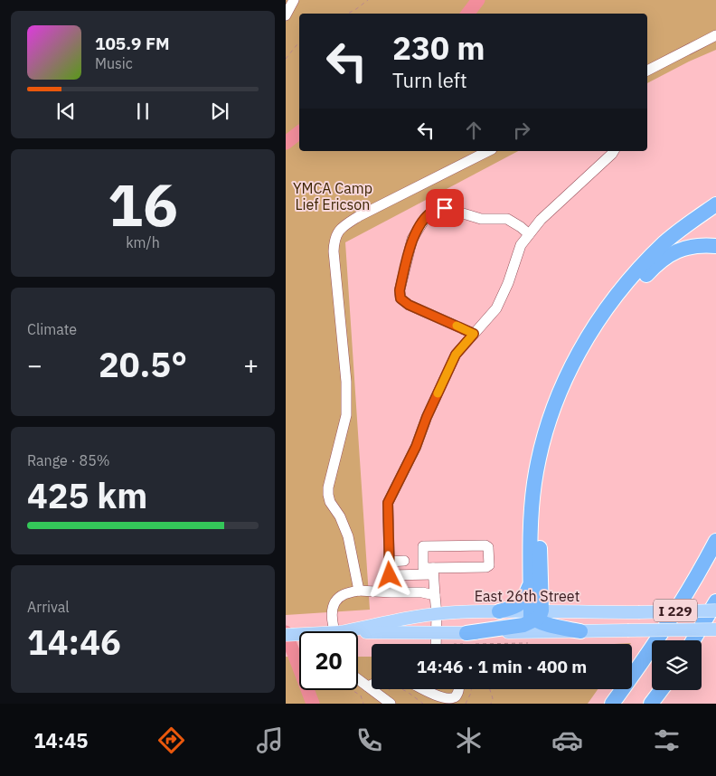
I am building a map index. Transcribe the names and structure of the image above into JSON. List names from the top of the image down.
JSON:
{
  "streets": {
    "highway": ["I 229"],
    "main road": ["East 26th Street"]
  },
  "parks": ["YMCA Camp Lief Ericson"],
  "page": {
    "turn": ["230 m", "Turn left"],
    "song": ["105.9 FM", "Music"],
    "tile": [
      ["16", "km/h"],
      "Climate",
      ["Range · 85%", "425 km"],
      ["Arrival", "14:46"]
    ],
    "heat": ["−", "20.5°", "+"],
    "limit": "20",
    "trip": "14:46 · 1 min · 400 m",
    "tabs": "14:45"
  }
}
